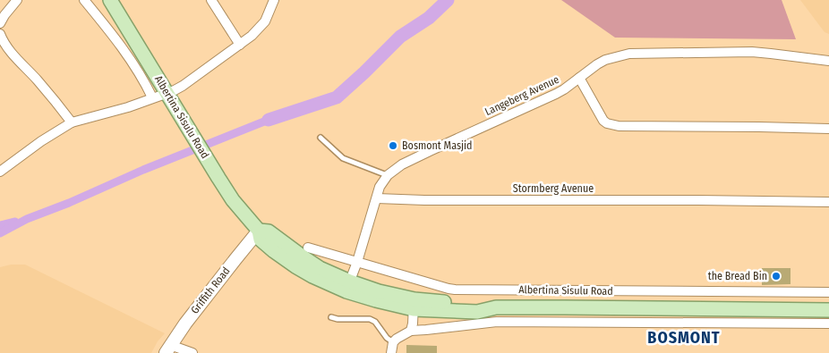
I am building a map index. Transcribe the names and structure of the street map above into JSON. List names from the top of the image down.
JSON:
{
  "streets": {
    "main road": ["Albertina Sisulu Road"],
    "street": ["Langeberg Avenue", "Stormberg Avenue", "Griffith Road"]
  },
  "crossings": [
    ["Langeberg Avenue", "Stormberg Avenue"],
    ["Albertina Sisulu Road", "Griffith Road"]
  ],
  "districts": ["BOSMONT"],
  "places": ["Bosmont Masjid", "the Bread Bin"]
}
